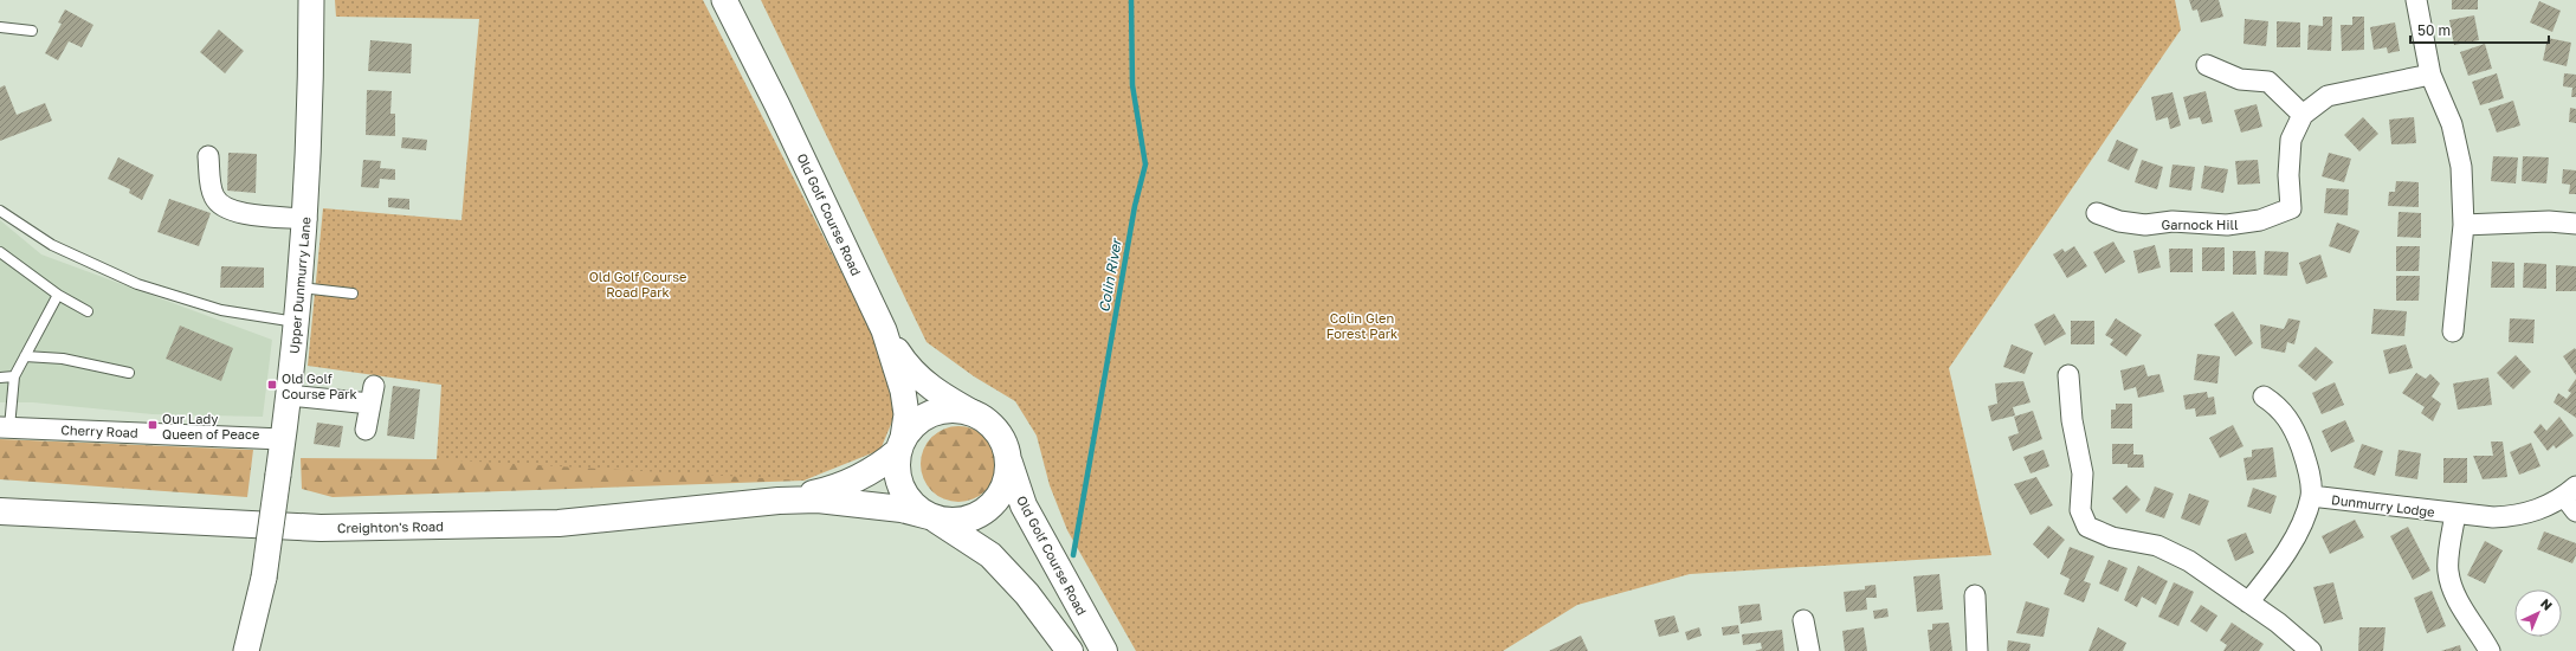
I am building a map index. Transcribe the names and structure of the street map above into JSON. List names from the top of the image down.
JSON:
{
  "streets": {
    "highway": ["Old Golf Course Road", "Creighton's Road"],
    "street": [
      "Garnock Hill",
      "Upper Dunmurry Lane",
      "Cherry Road",
      "Dunmurry Lodge"
    ]
  },
  "crossings": [
    ["Old Golf Course Road", "Creighton's Road"],
    ["Upper Dunmurry Lane", "Cherry Road"]
  ],
  "water": ["Colin River"],
  "parks": ["Old Golf Course Road Park", "Colin Glen Forest Park"],
  "places": {
    "transit": ["Old Golf Course Park", "Our Lady Queen of Peace"]
  },
  "scale_bar": "50 m",
  "north": "top right"
}
